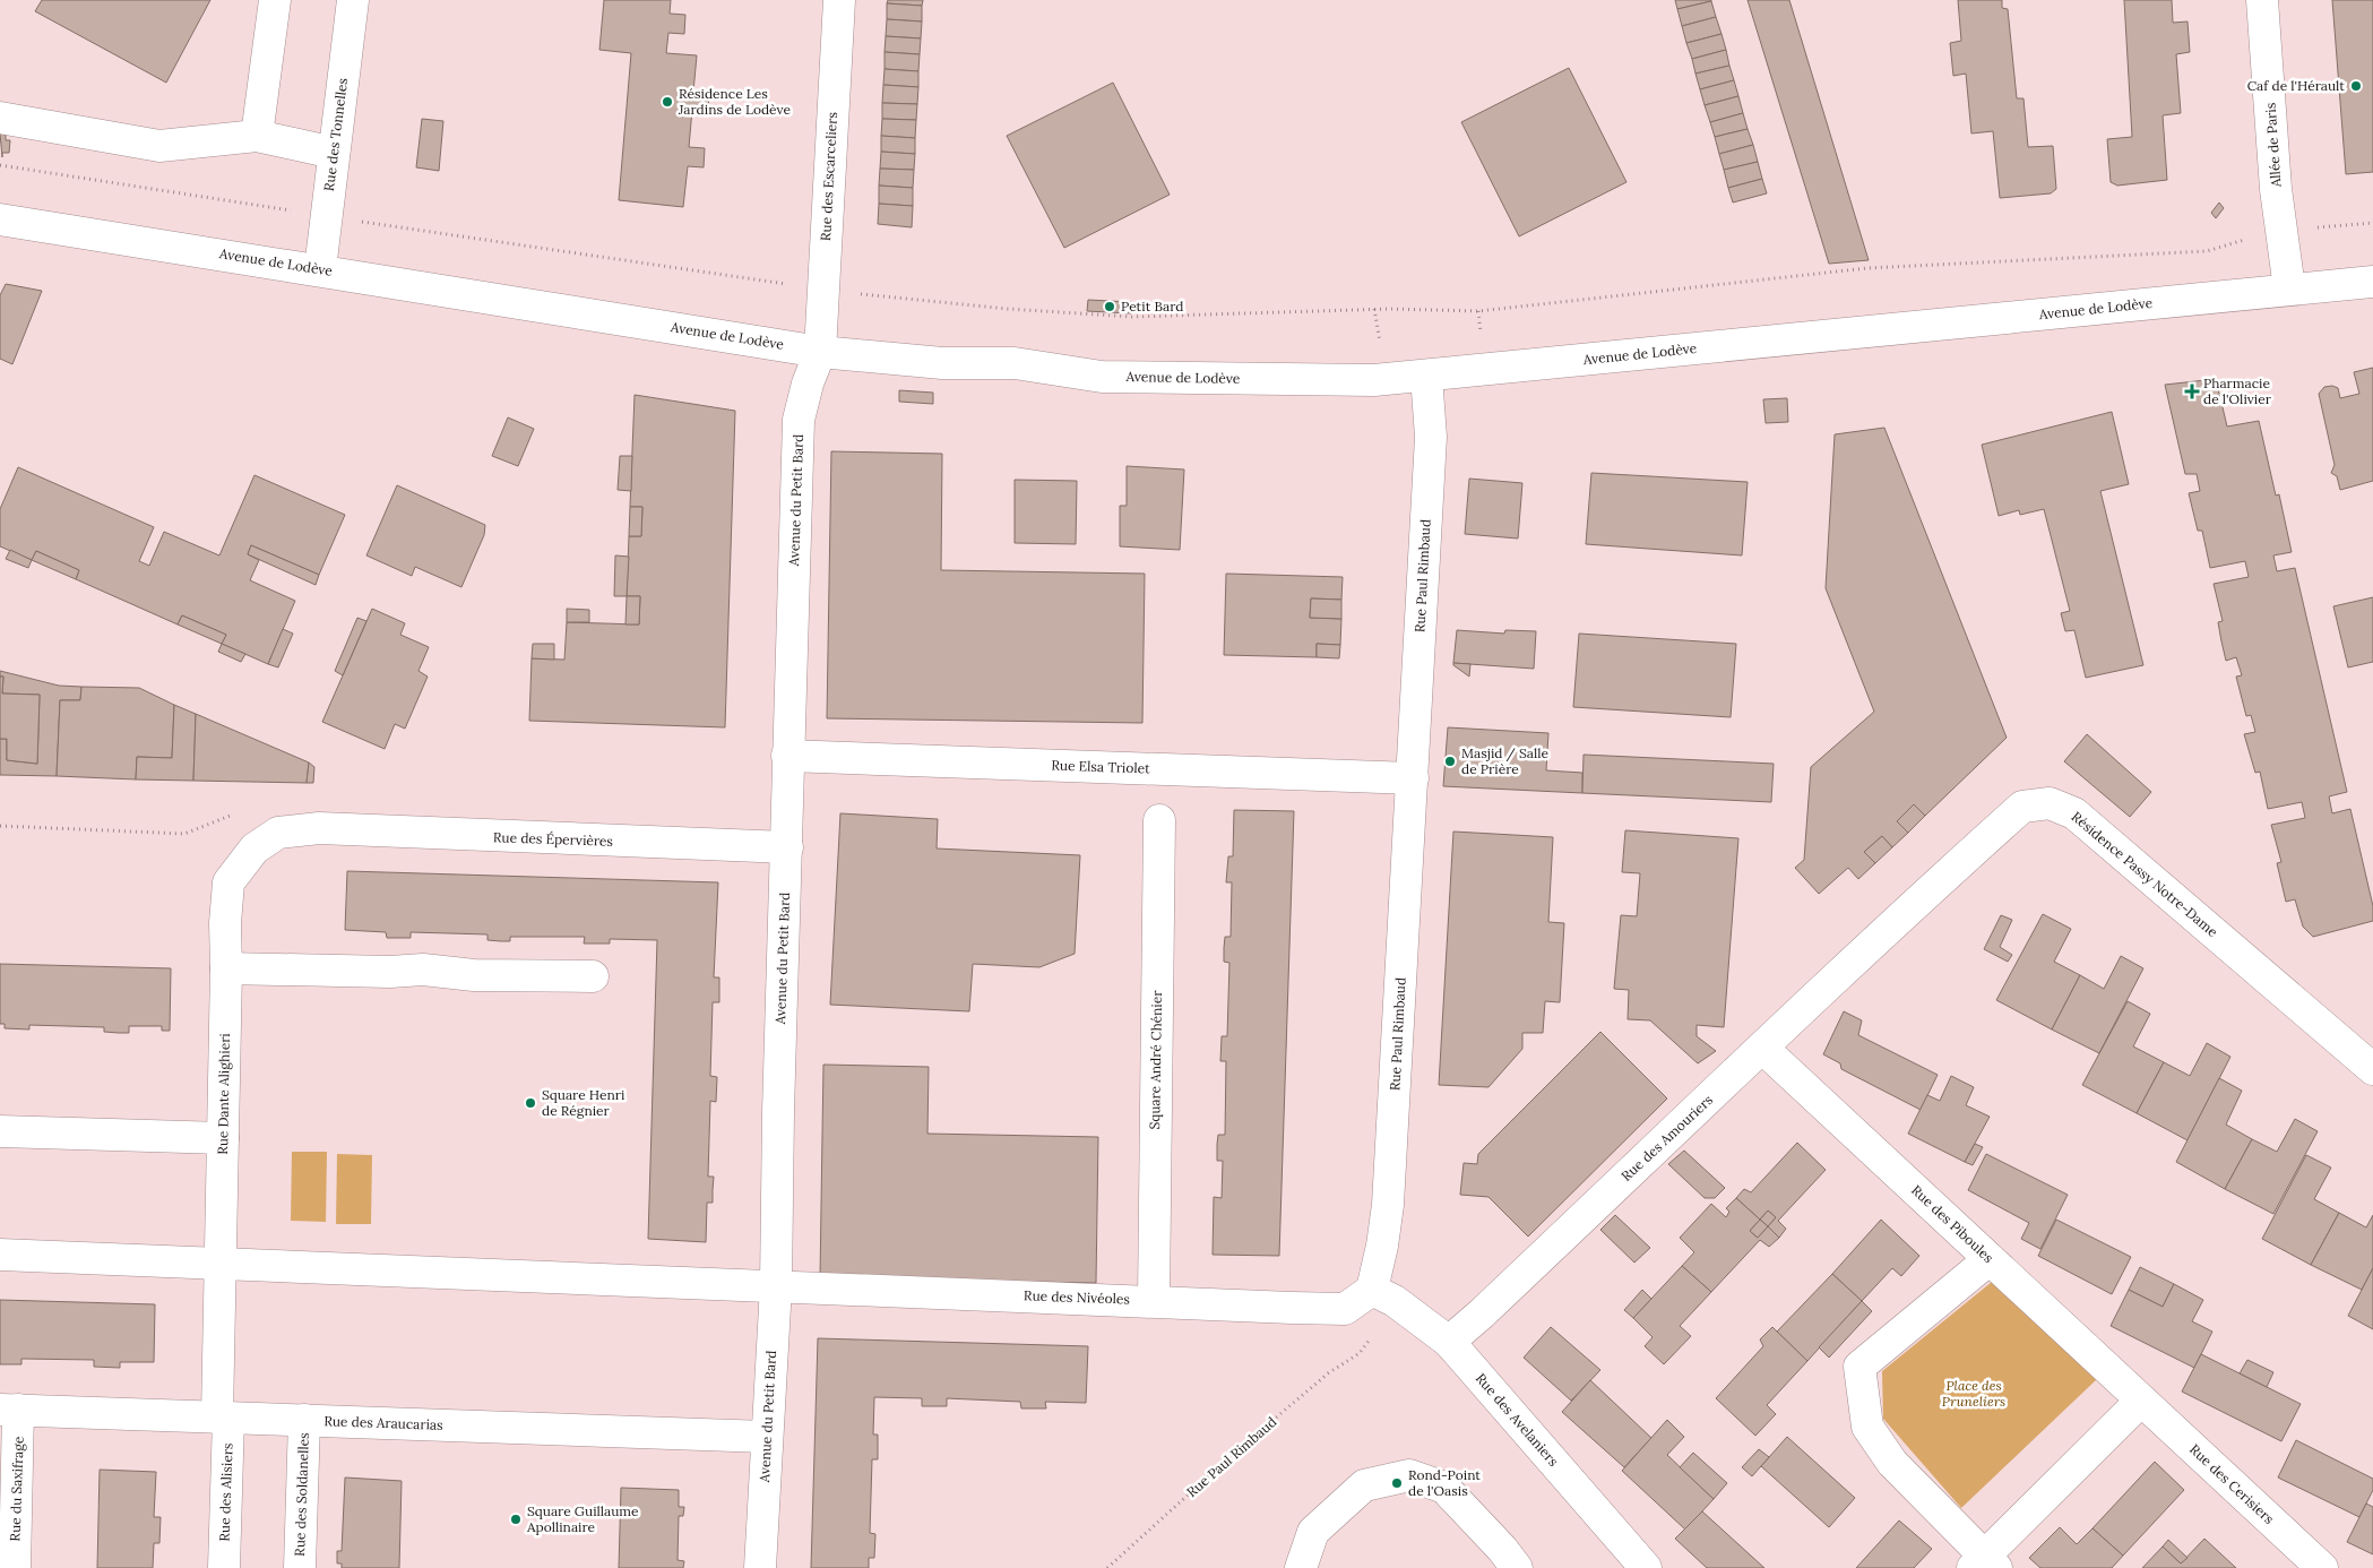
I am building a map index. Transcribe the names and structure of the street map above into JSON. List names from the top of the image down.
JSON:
{
  "streets": {
    "street": [
      "Rue des Tonnelles",
      "Allée de Paris",
      "Rue des Escarceliers",
      "Avenue de Lodève",
      "Avenue du Petit Bard",
      "Rue Paul Rimbaud",
      "Rue Elsa Triolet",
      "Rue des Épervières",
      "Résidence Passy Notre-Dame",
      "Square André Chénier",
      "Rue Dante Alighieri",
      "Rue des Amouriers",
      "Rue des Piboules",
      "Rue des Nivéoles",
      "Rue des Avelaniers",
      "Rue des Araucarias",
      "Rue des Cerisiers",
      "Rue du Saxifrage",
      "Rue des Alisiers",
      "Rue des Soldanelles"
    ]
  },
  "crossings": [
    ["Rue des Tonnelles", "Avenue de Lodève"],
    ["Allée de Paris", "Avenue de Lodève"],
    ["Rue des Escarceliers", "Avenue de Lodève"],
    ["Rue des Escarceliers", "Avenue du Petit Bard"],
    ["Avenue de Lodève", "Avenue du Petit Bard"],
    ["Avenue de Lodève", "Rue Paul Rimbaud"],
    ["Avenue du Petit Bard", "Rue Elsa Triolet"],
    ["Avenue du Petit Bard", "Rue des Épervières"],
    ["Avenue du Petit Bard", "Rue des Nivéoles"],
    ["Avenue du Petit Bard", "Rue des Araucarias"],
    ["Rue Paul Rimbaud", "Rue Elsa Triolet"],
    ["Rue Paul Rimbaud", "Rue des Nivéoles"],
    ["Rue Paul Rimbaud", "Rue des Avelaniers"],
    ["Rue des Épervières", "Rue Dante Alighieri"],
    ["Résidence Passy Notre-Dame", "Rue des Amouriers"],
    ["Square André Chénier", "Rue des Nivéoles"],
    ["Rue Dante Alighieri", "Rue des Araucarias"],
    ["Rue Dante Alighieri", "Rue des Alisiers"],
    ["Rue des Amouriers", "Rue des Piboules"],
    ["Rue des Amouriers", "Rue des Avelaniers"],
    ["Rue des Piboules", "Rue des Cerisiers"],
    ["Rue des Nivéoles", "Rue des Avelaniers"],
    ["Rue des Araucarias", "Rue du Saxifrage"],
    ["Rue des Araucarias", "Rue des Alisiers"],
    ["Rue des Araucarias", "Rue des Soldanelles"]
  ],
  "parks": ["Place des Pruneliers"],
  "places": {
    "other": [
      "Caf de l'Hérault",
      "Résidence Les Jardins de Lodève",
      "Petit Bard",
      "Masjid / Salle de Prière",
      "Square Henri de Régnier",
      "Rond-Point de l'Oasis",
      "Square Guillaume Apollinaire"
    ],
    "health": ["Pharmacie de l'Olivier"]
  }
}
